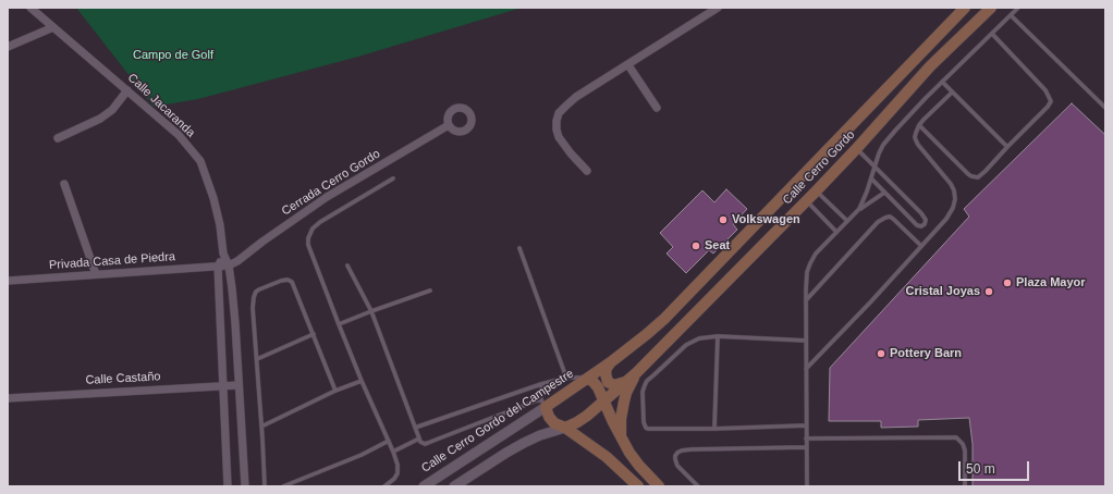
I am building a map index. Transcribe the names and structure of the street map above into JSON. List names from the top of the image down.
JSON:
{
  "streets": {
    "main road": ["Calle Cerro Gordo", "Calle Cerro Gordo del Campestre"],
    "street": [
      "Calle Jacaranda",
      "Cerrada Cerro Gordo",
      "Privada Casa de Piedra",
      "Calle Castaño"
    ]
  },
  "crossings": [
    ["Calle Jacaranda", "Cerrada Cerro Gordo"],
    ["Calle Jacaranda", "Privada Casa de Piedra"],
    ["Calle Jacaranda", "Calle Castaño"],
    ["Calle Cerro Gordo", "Calle Cerro Gordo del Campestre"],
    ["Cerrada Cerro Gordo", "Privada Casa de Piedra"]
  ],
  "parks": ["Campo de Golf"],
  "places": [
    "Volkswagen",
    "Seat",
    "Plaza Mayor",
    "Cristal Joyas",
    "Pottery Barn"
  ],
  "scale_bar": "50 m"
}
